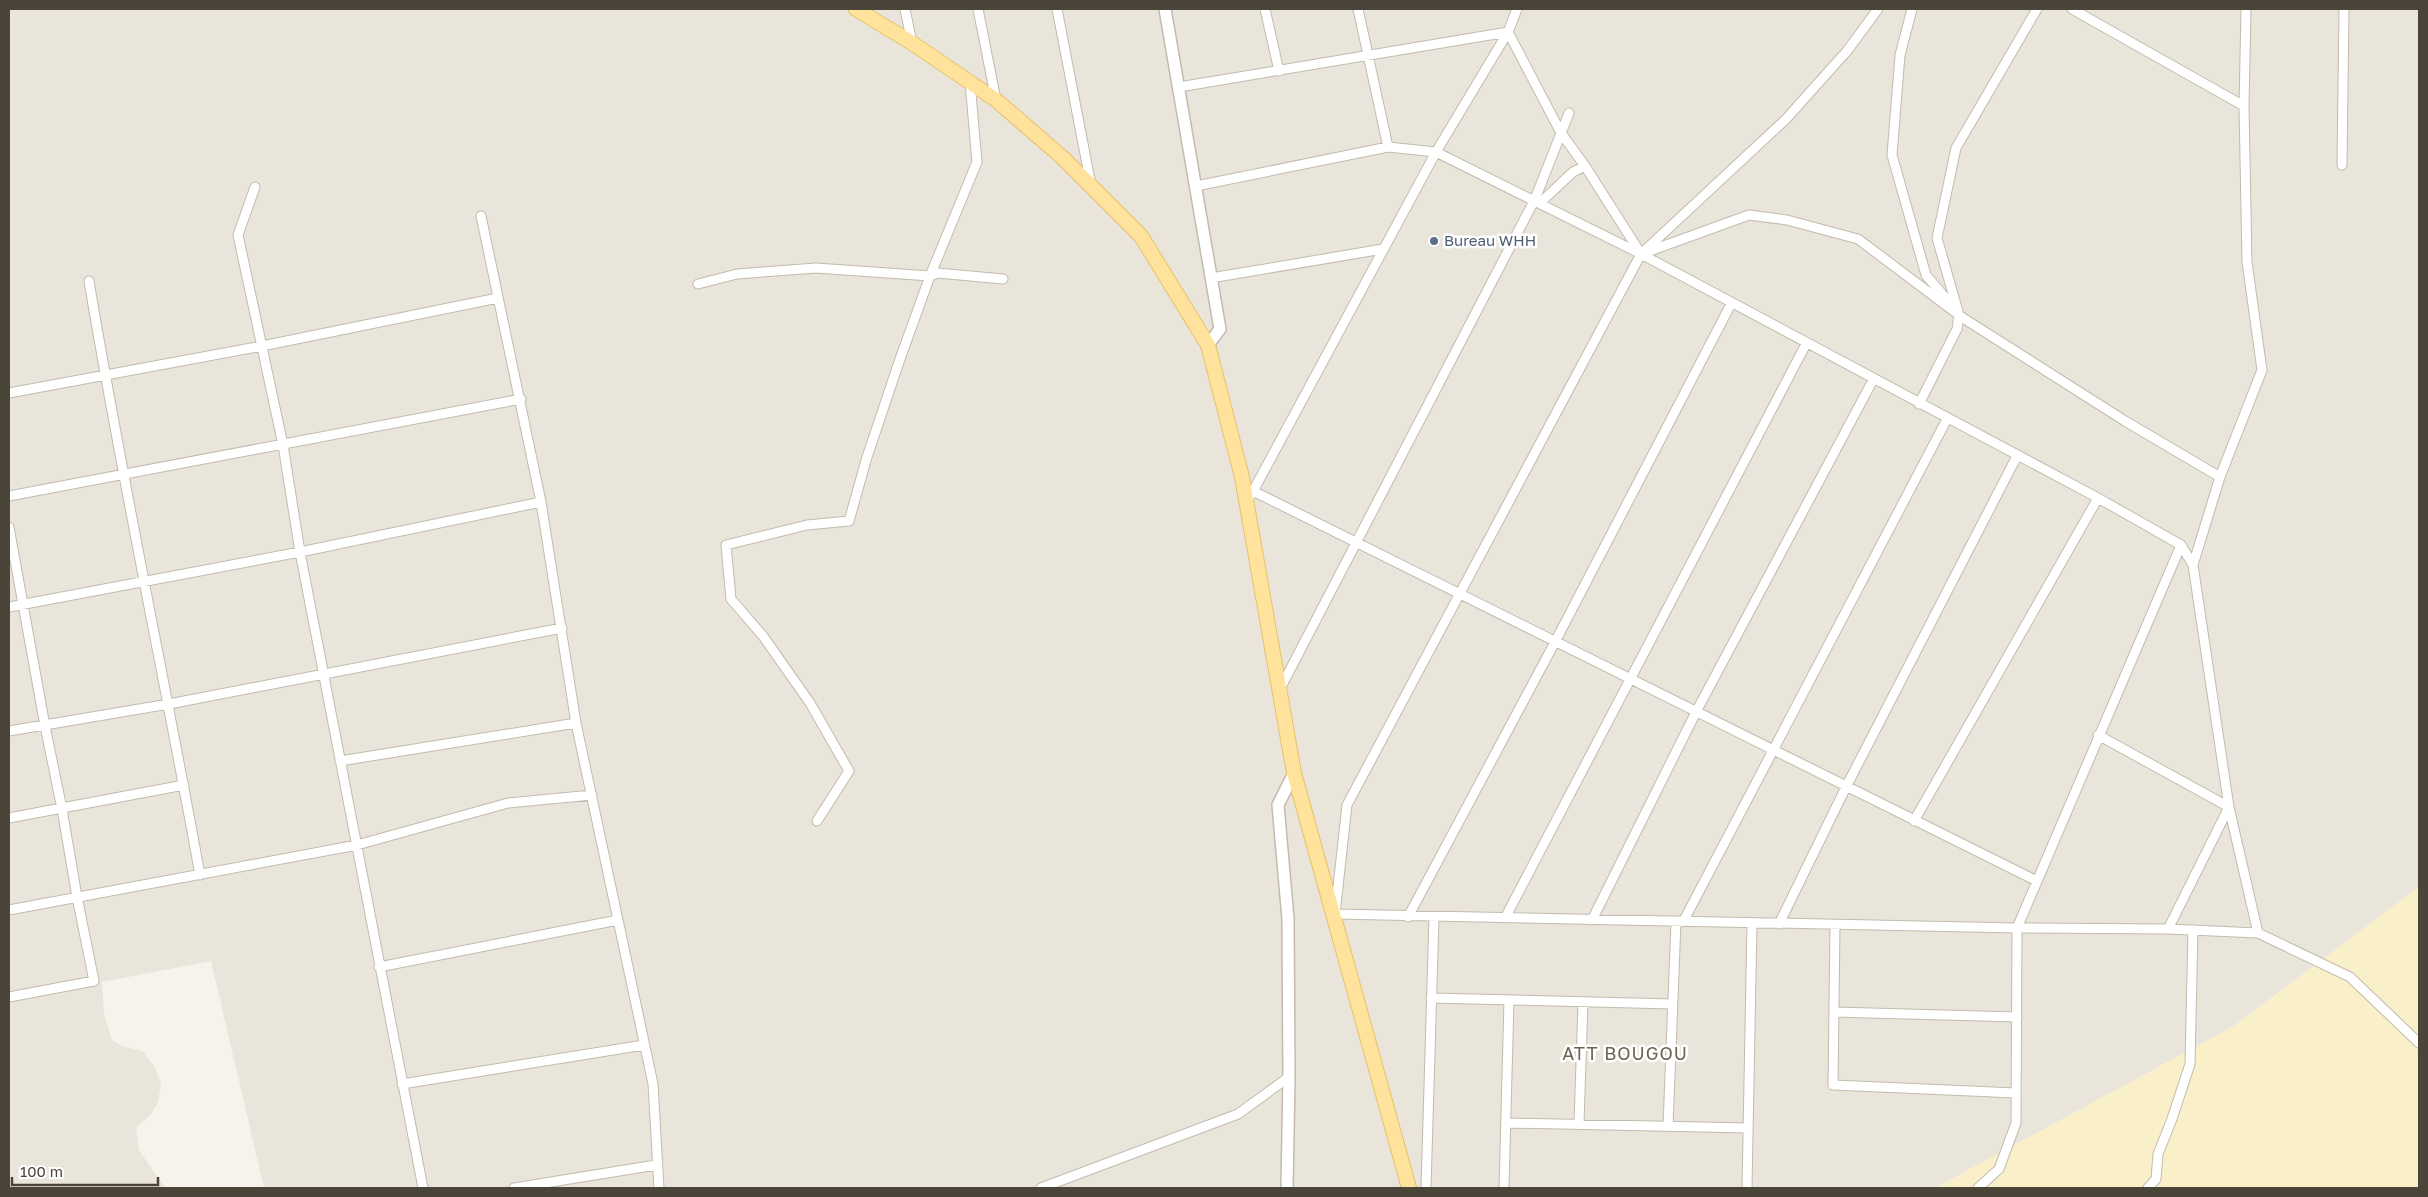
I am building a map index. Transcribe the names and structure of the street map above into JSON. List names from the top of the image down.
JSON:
{
  "districts": ["ATT BOUGOU"],
  "places": ["Bureau WHH"],
  "scale_bar": "100 m"
}
